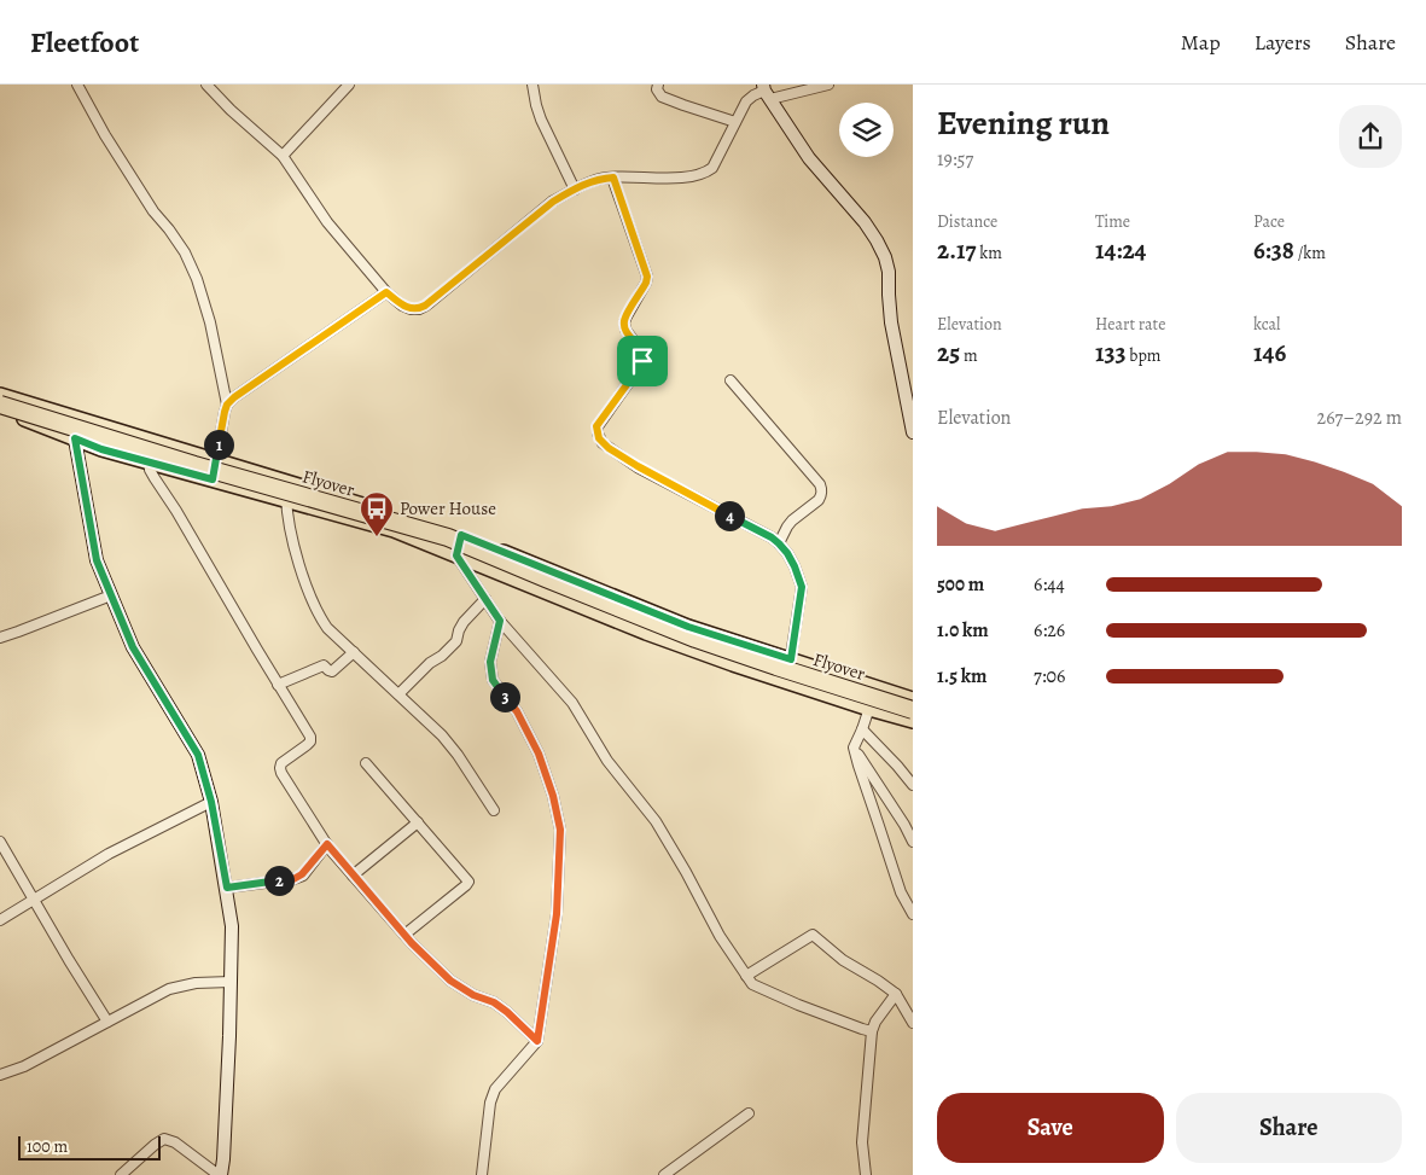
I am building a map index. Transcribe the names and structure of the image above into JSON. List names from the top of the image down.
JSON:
{
  "streets": {
    "highway": ["Flyover"]
  },
  "places": {
    "bus stop": ["Power House"]
  },
  "scale_bar": "100 m",
  "page": {
    "header": "Fleetfoot",
    "nav": ["Map", "Layers", "Share"],
    "heading": ["Evening run", "19:57"],
    "stats": [
      ["Distance", "2.17 km"],
      ["Time", "14:24"],
      ["Pace", "6:38 /km"],
      ["Elevation", "25 m"],
      ["Heart rate", "133 bpm"],
      ["kcal", "146"]
    ],
    "chart": ["Elevation", "267–292 m"],
    "pins": [
      "1",
      "4",
      "3",
      "2"
    ],
    "list": [
      {
        "name": "500 m",
        "note": "6:44"
      },
      {
        "name": "1.0 km",
        "note": "6:26"
      },
      {
        "name": "1.5 km",
        "note": "7:06"
      }
    ],
    "buttons": ["Save", "Share"],
    "scale": "100 m"
  }
}
